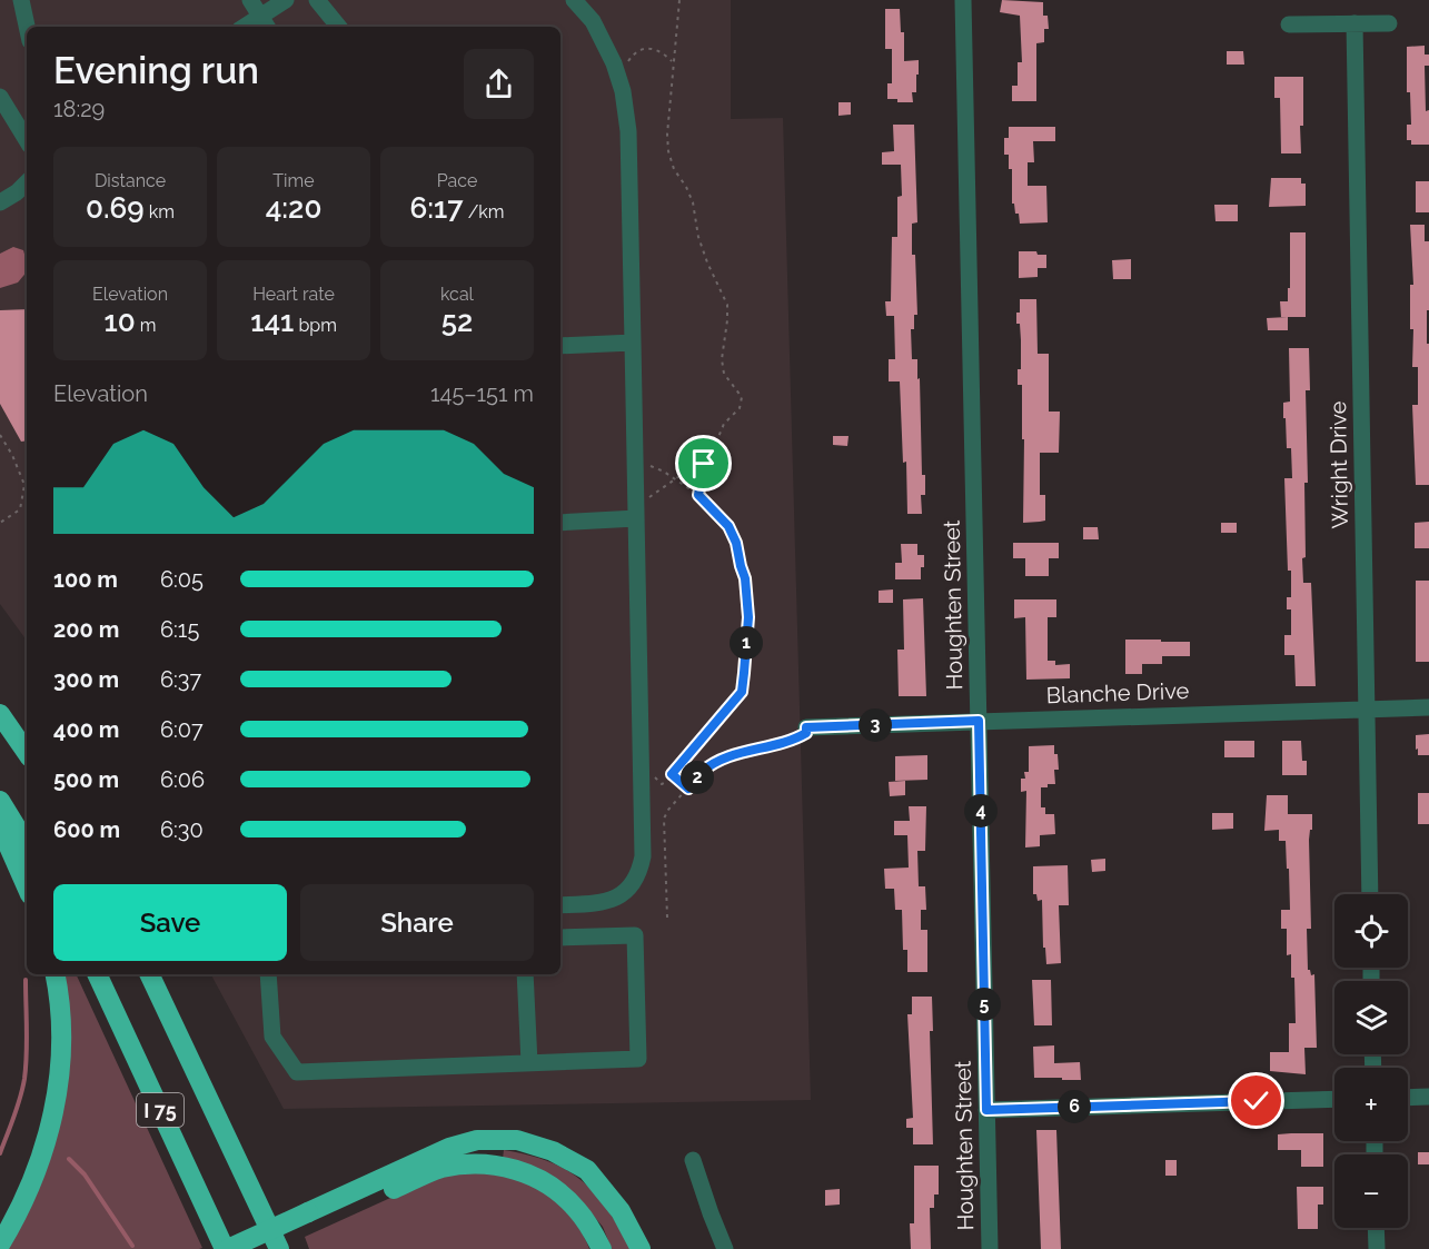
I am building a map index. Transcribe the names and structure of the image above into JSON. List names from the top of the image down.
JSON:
{
  "streets": {
    "highway": ["I 75"],
    "street": ["Wright Drive", "Houghten Street", "Blanche Drive"]
  },
  "crossings": [
    ["Wright Drive", "Blanche Drive"],
    ["Houghten Street", "Blanche Drive"]
  ],
  "page": {
    "heading": ["Evening run", "18:29"],
    "stats": [
      ["Distance", "0.69 km"],
      ["Time", "4:20"],
      ["Pace", "6:17 /km"],
      ["Elevation", "10 m"],
      ["Heart rate", "141 bpm"],
      ["kcal", "52"]
    ],
    "chart": ["Elevation", "145–151 m"],
    "list": [
      {
        "name": "100 m",
        "note": "6:05"
      },
      {
        "name": "200 m",
        "note": "6:15"
      },
      {
        "name": "300 m",
        "note": "6:37"
      },
      {
        "name": "400 m",
        "note": "6:07"
      },
      {
        "name": "500 m",
        "note": "6:06"
      },
      {
        "name": "600 m",
        "note": "6:30"
      }
    ],
    "pins": [
      "1",
      "3",
      "2",
      "4",
      "5",
      "6"
    ],
    "buttons": ["Save", "Share"],
    "map_buttons": ["+", "−"]
  }
}
